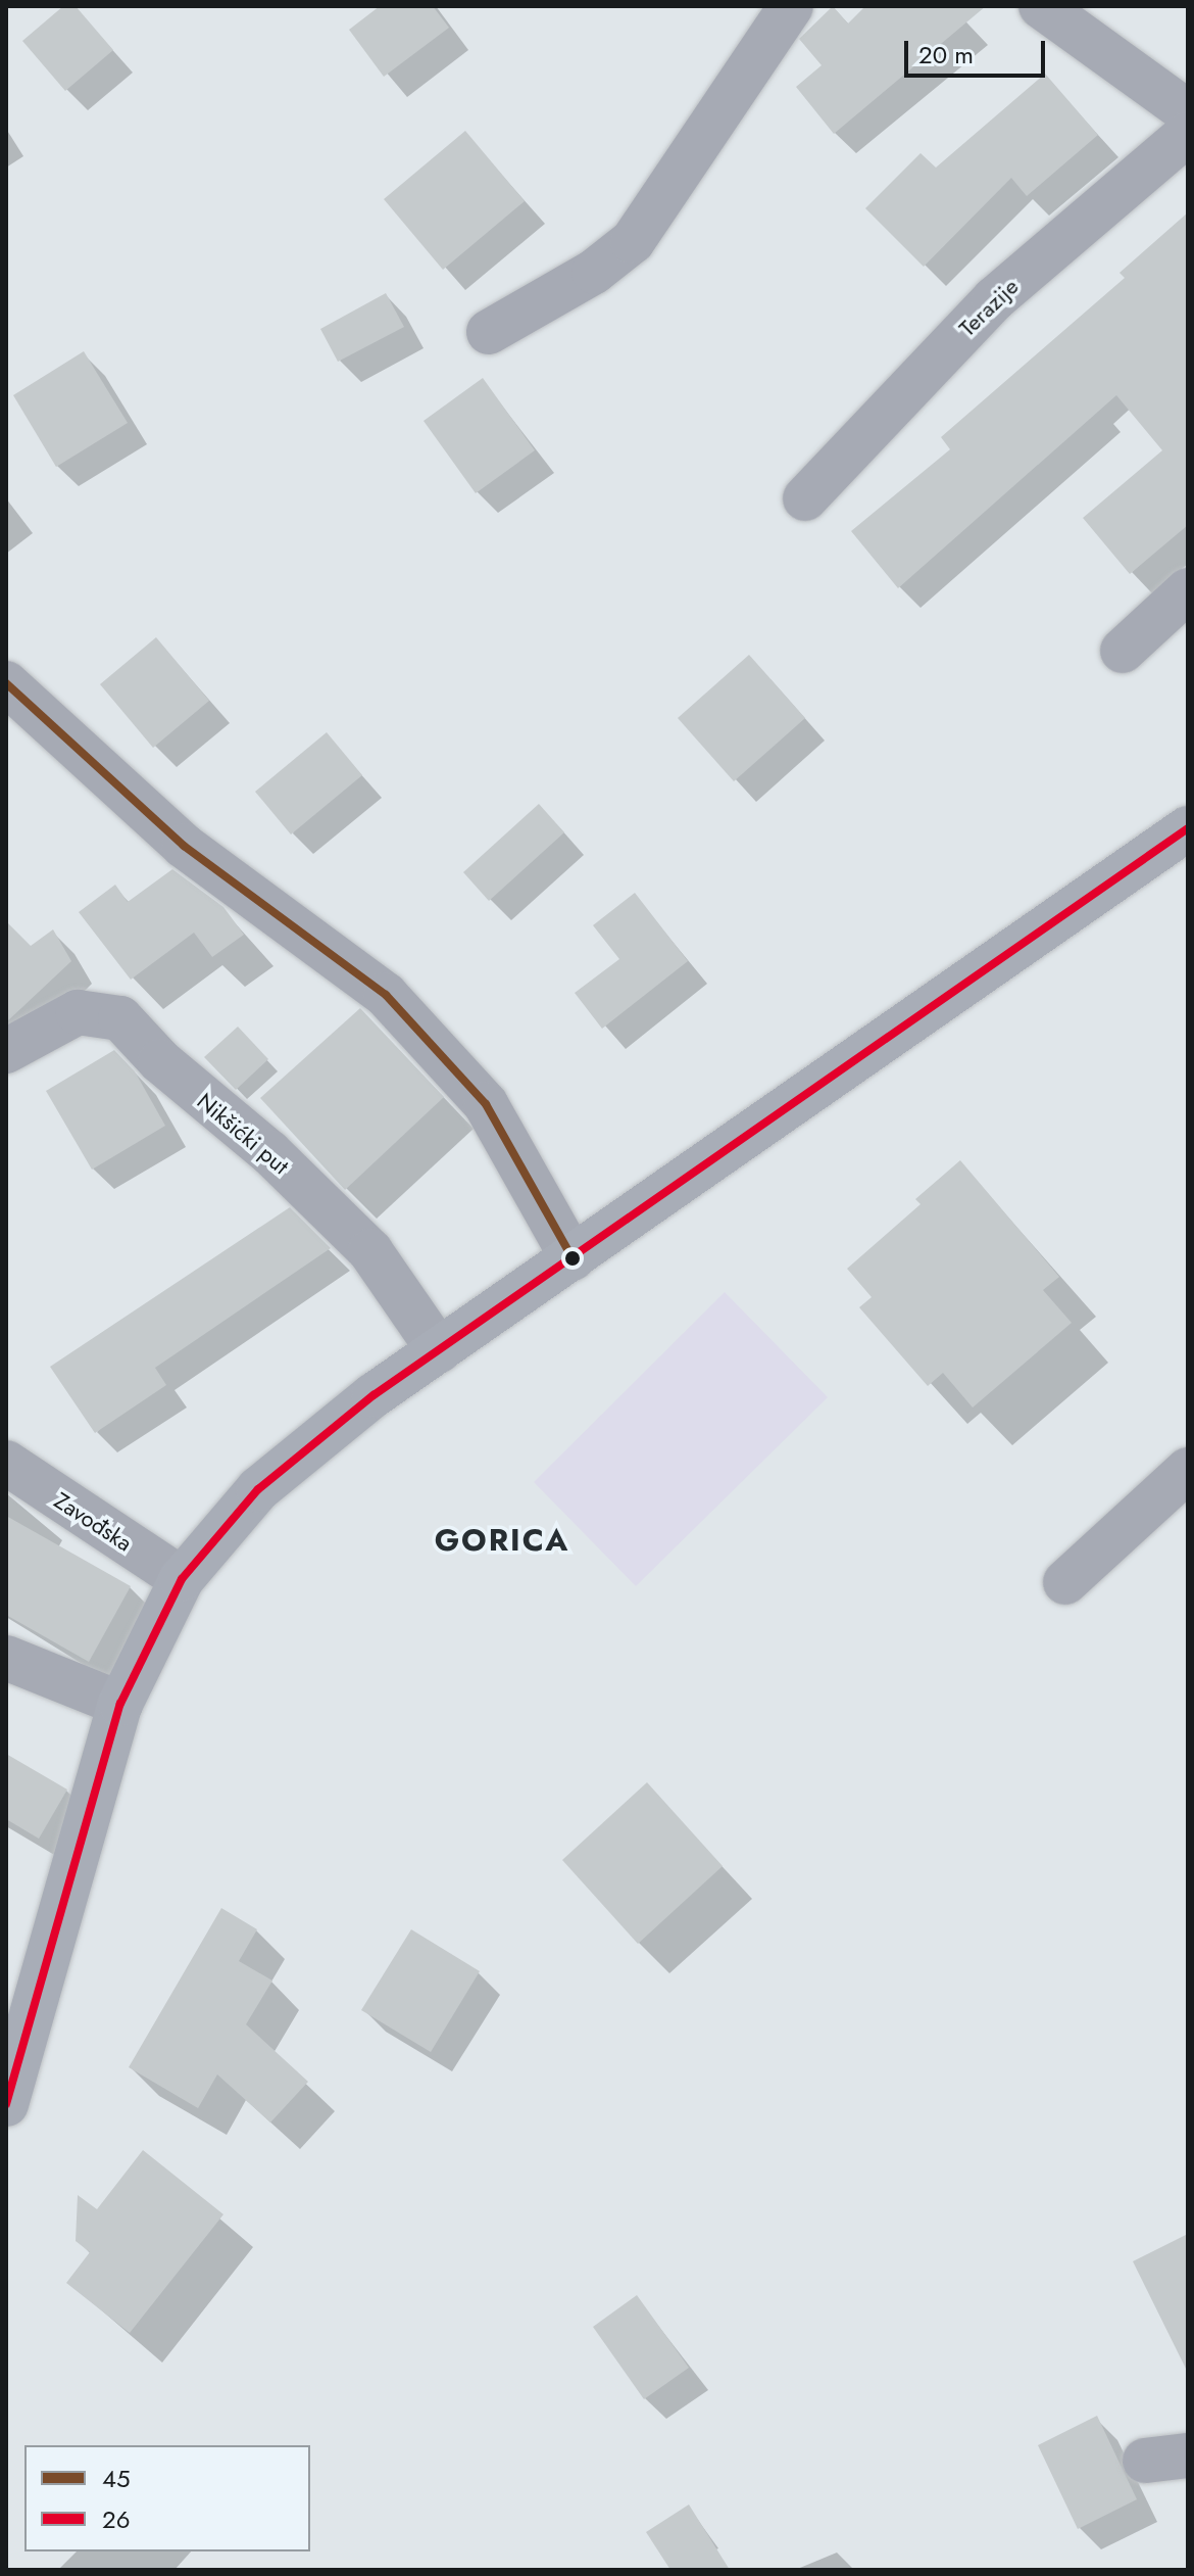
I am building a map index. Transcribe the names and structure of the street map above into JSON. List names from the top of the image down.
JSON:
{
  "streets": {
    "street": ["Terazije", "Nikšićki put", "Zavođska"]
  },
  "districts": ["GORICA"],
  "lines": ["transit line 45", "transit line 26"],
  "legend": ["45", "26"],
  "scale_bar": "20 m"
}
